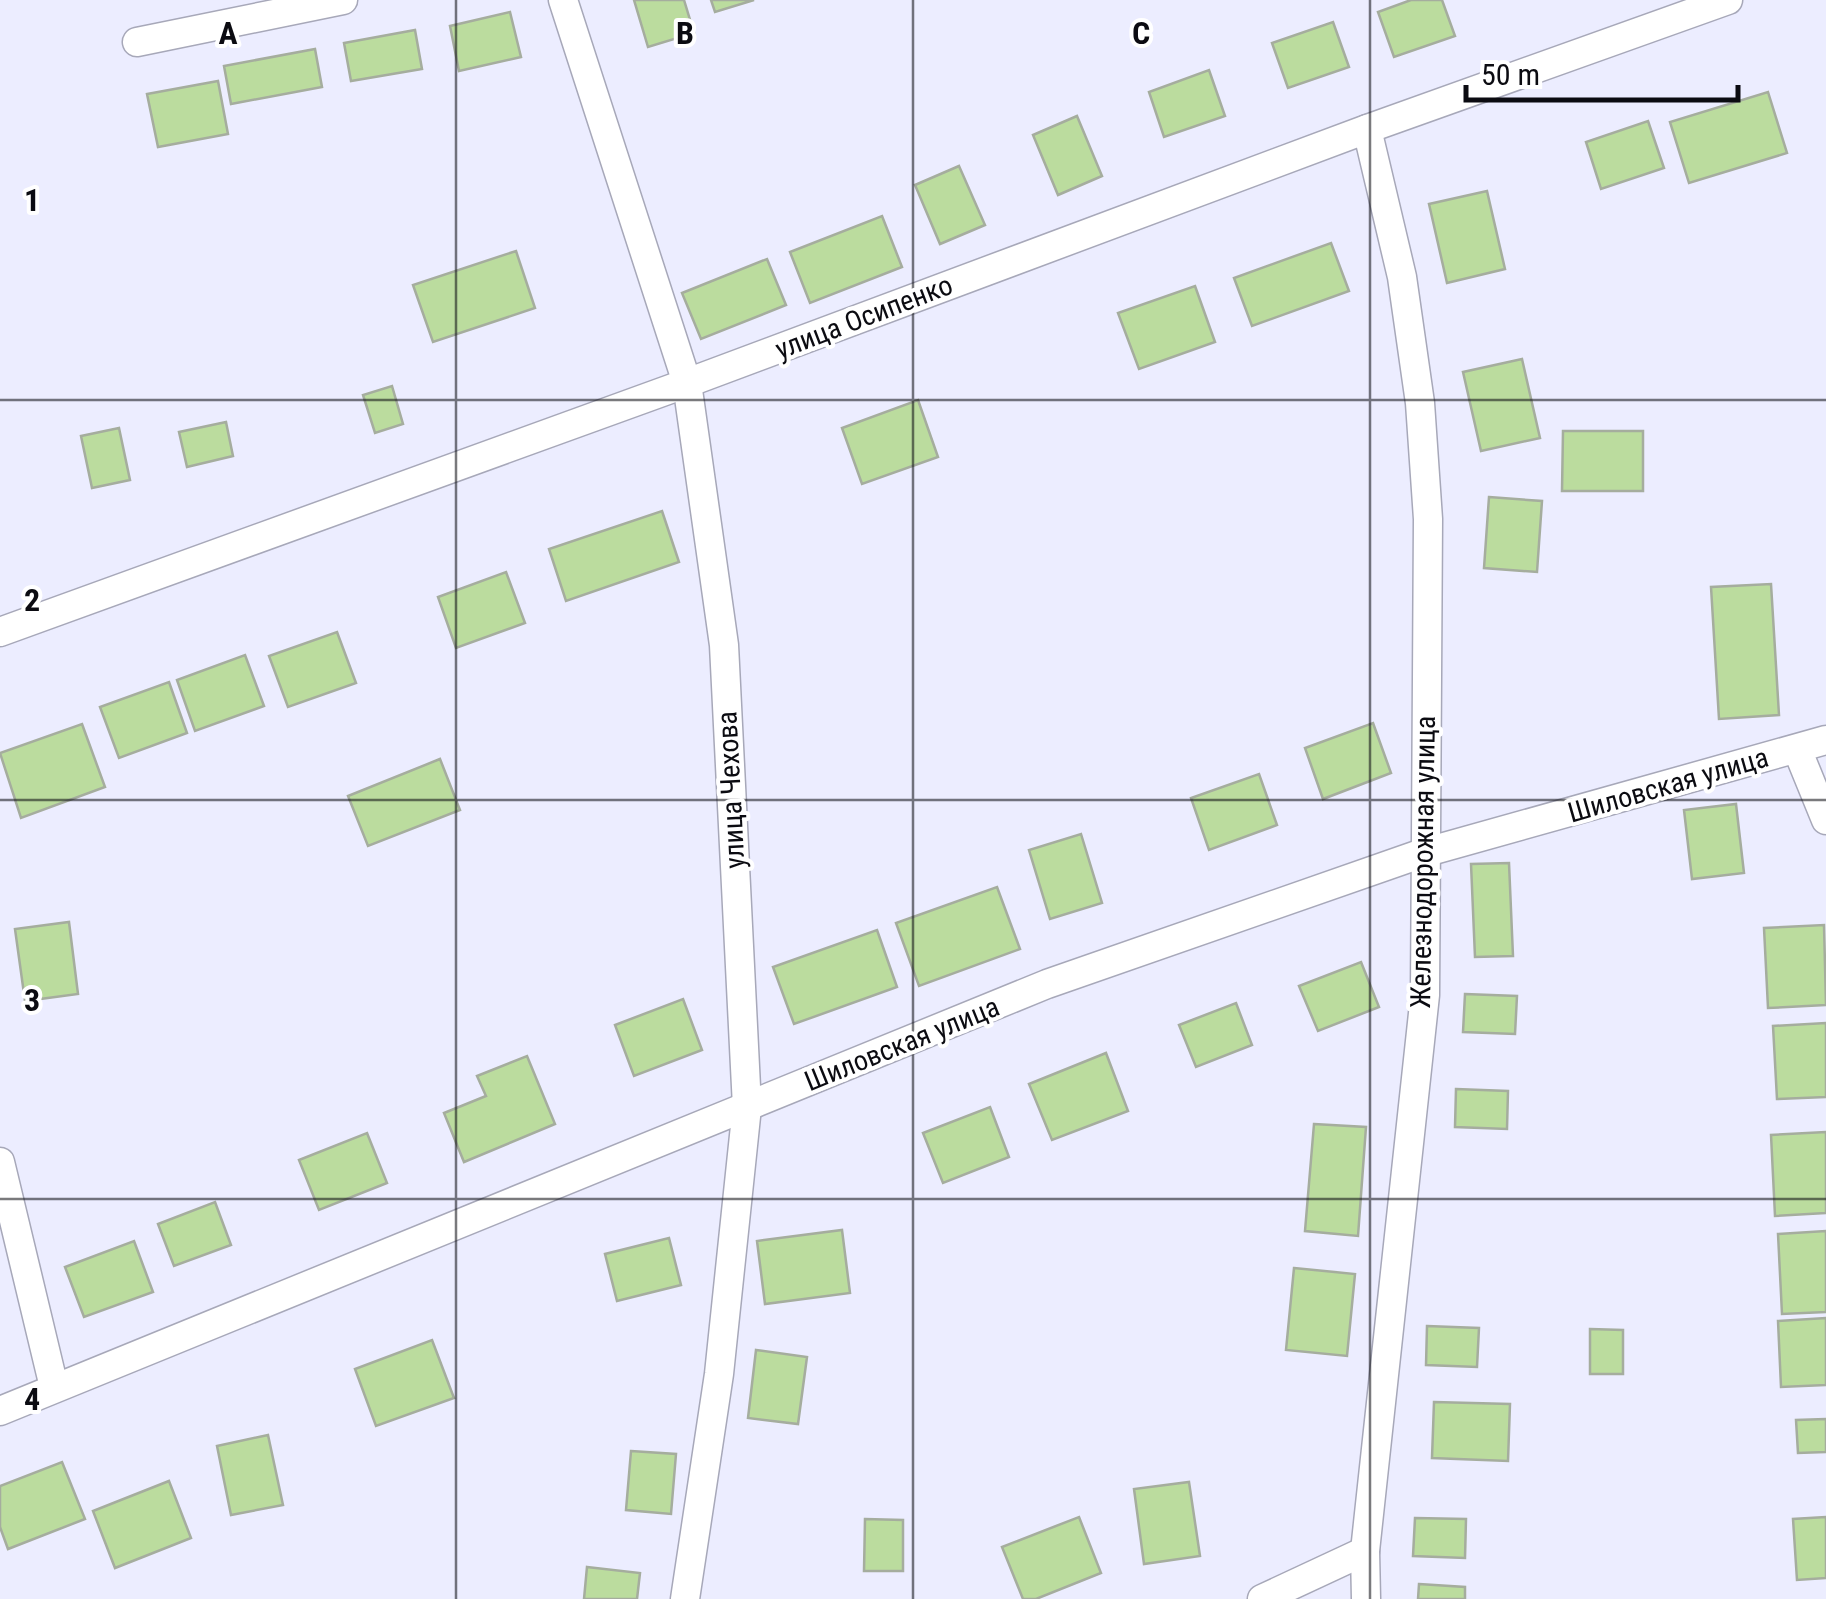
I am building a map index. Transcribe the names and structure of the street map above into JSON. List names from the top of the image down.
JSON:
{
  "streets": {
    "street": [
      "улица Осипенко",
      "Шиловская улица",
      "улица Чехова",
      "Железнодорожная улица"
    ]
  },
  "crossings": [
    ["улица Осипенко", "улица Чехова"],
    ["улица Осипенко", "Железнодорожная улица"],
    ["Шиловская улица", "улица Чехова"],
    ["Шиловская улица", "Железнодорожная улица"]
  ],
  "scale_bar": "50 m",
  "grid": {
    "columns": ["A", "B", "C"],
    "rows": [
      "1",
      "2",
      "3",
      "4"
    ]
  }
}
